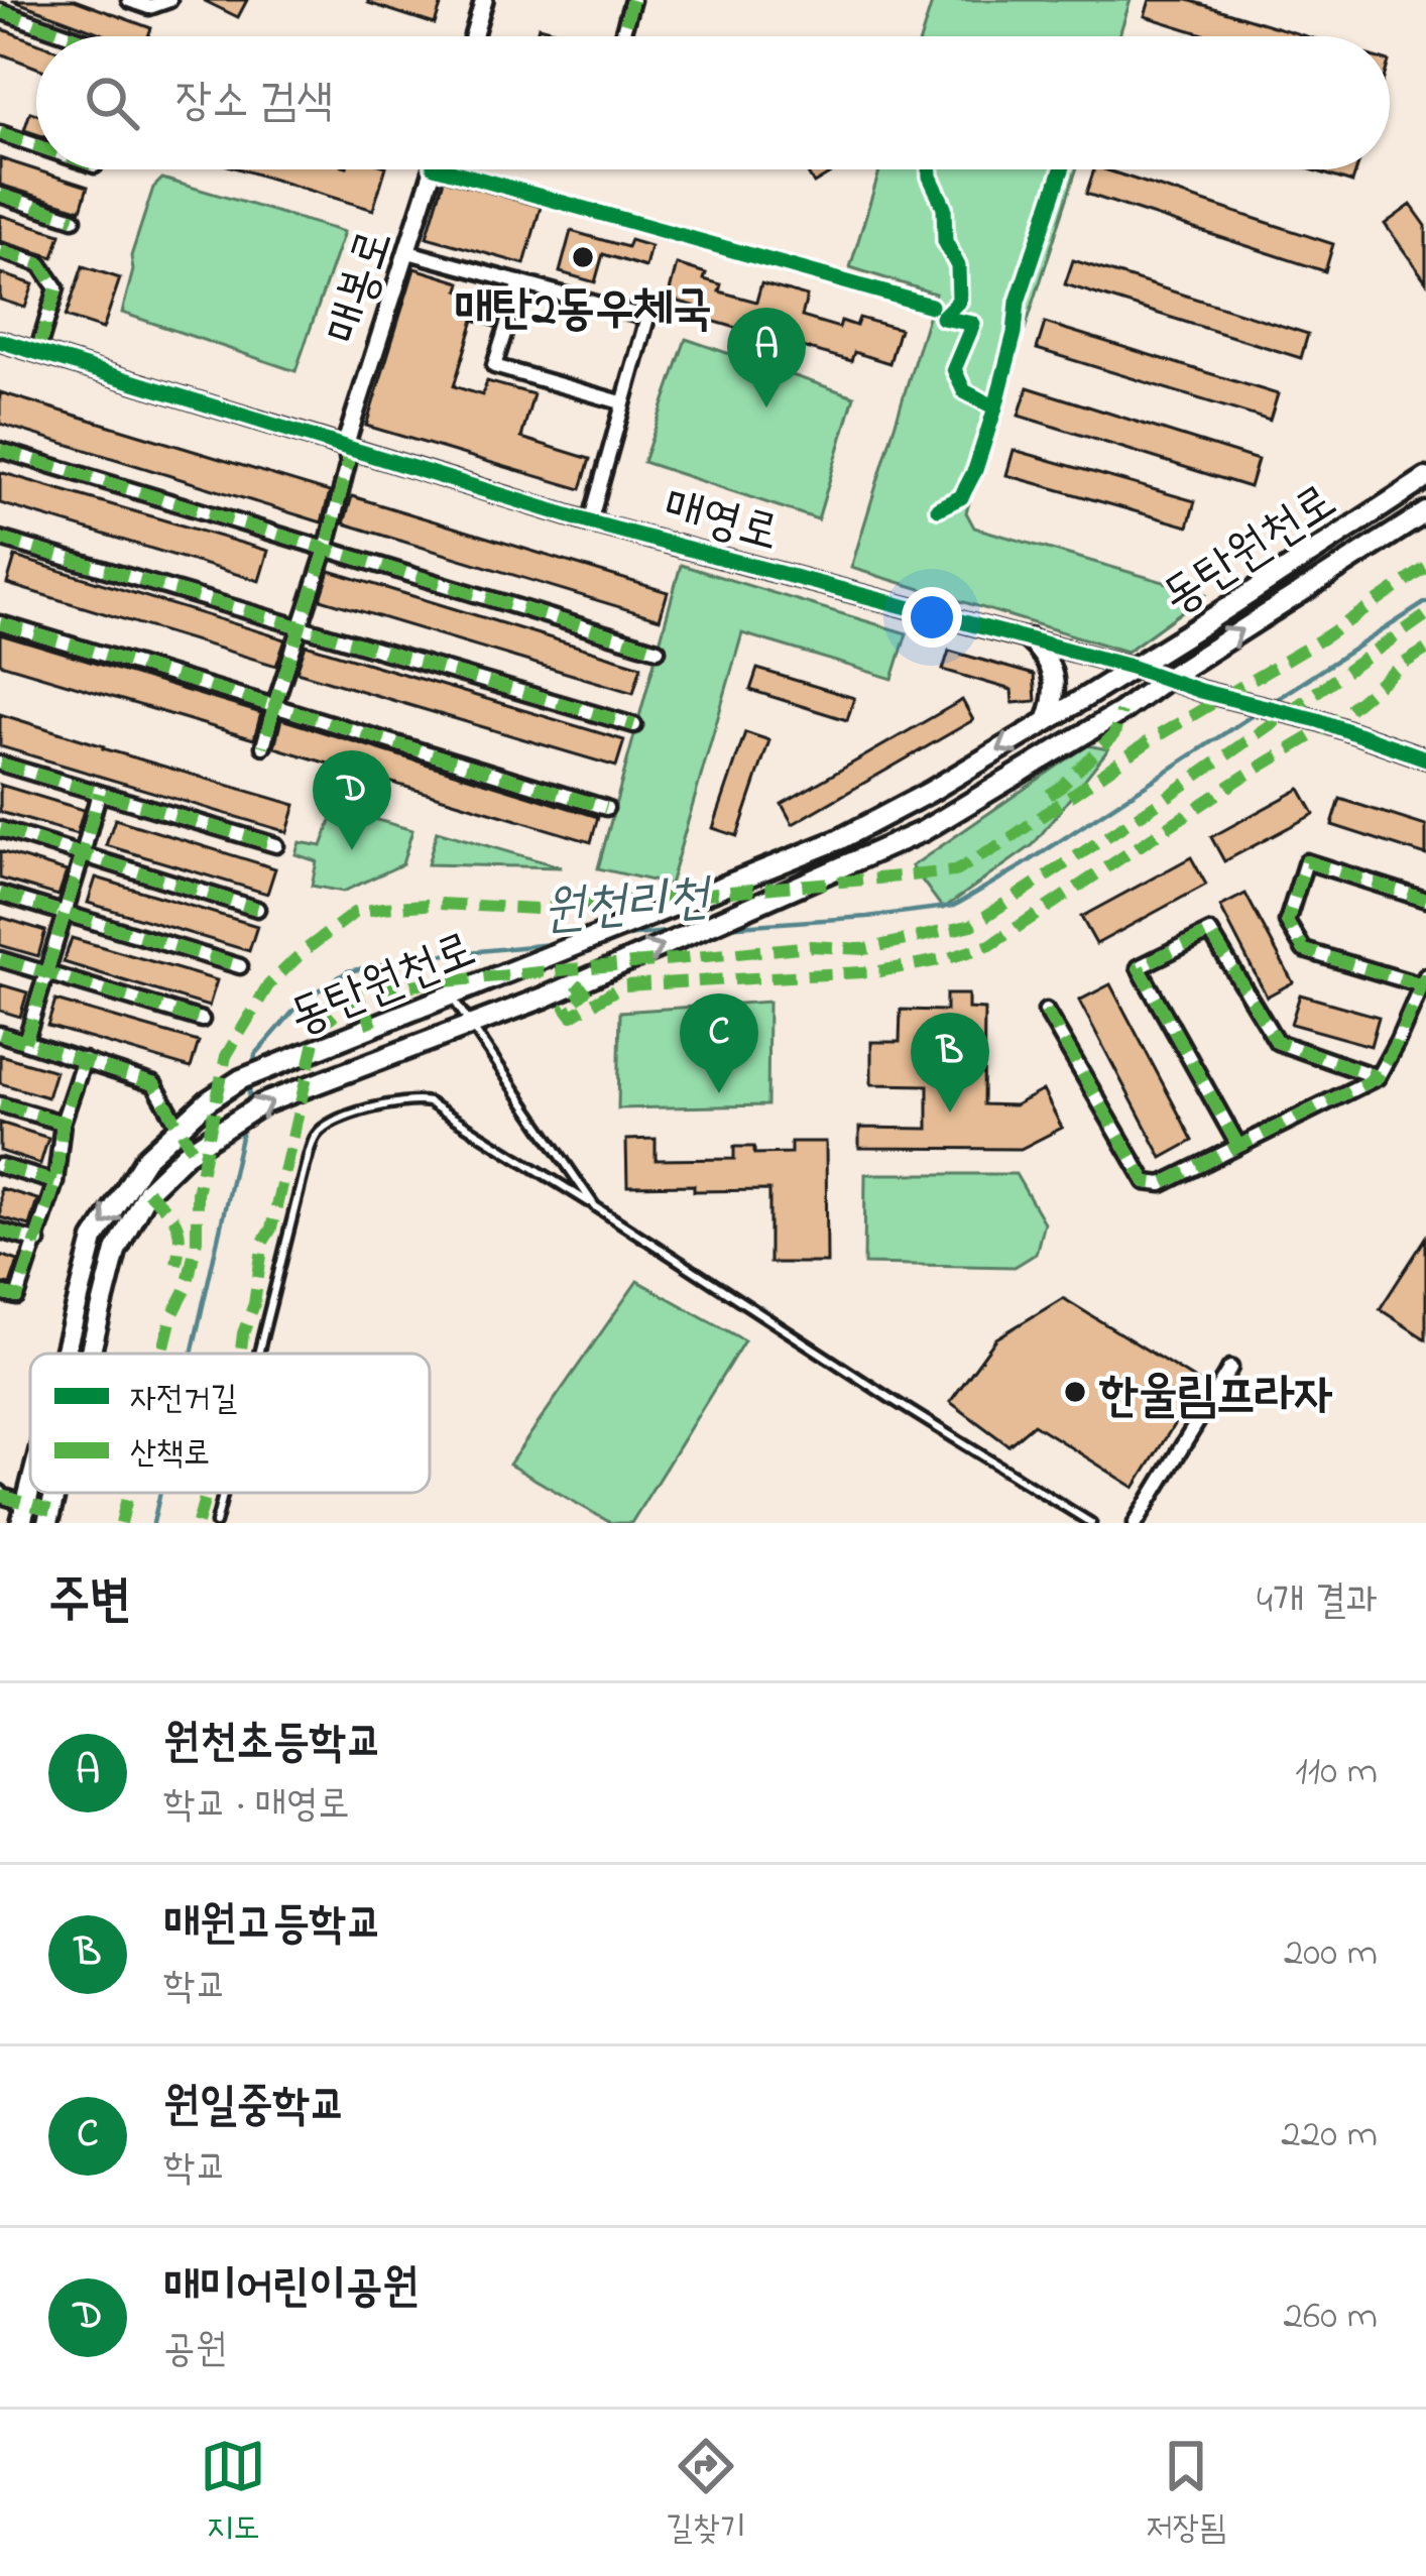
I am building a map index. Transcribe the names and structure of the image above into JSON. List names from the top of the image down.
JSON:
{
  "streets": {
    "main road": ["동탄원천로"],
    "street": ["매봉로", "매영로"]
  },
  "crossings": [
    ["매봉로", "매영로"],
    ["매영로", "동탄원천로"]
  ],
  "water": ["원천리천"],
  "places": ["매탄2동우체국", "한울림프라자"],
  "legend": ["자전거길", "산책로"],
  "page": {
    "search": "장소 검색",
    "pins": [
      "A",
      "D",
      "C",
      "B"
    ],
    "heading": ["주변", "4개 결과"],
    "list": [
      {
        "mark": "A",
        "name": "원천초등학교",
        "note": "학교 · 매영로",
        "value": "110 m"
      },
      {
        "mark": "B",
        "name": "매원고등학교",
        "note": "학교",
        "value": "200 m"
      },
      {
        "mark": "C",
        "name": "원일중학교",
        "note": "학교",
        "value": "220 m"
      },
      {
        "mark": "D",
        "name": "매미어린이공원",
        "note": "공원",
        "value": "260 m"
      }
    ],
    "nav": ["지도", "길찾기", "저장됨"]
  }
}
